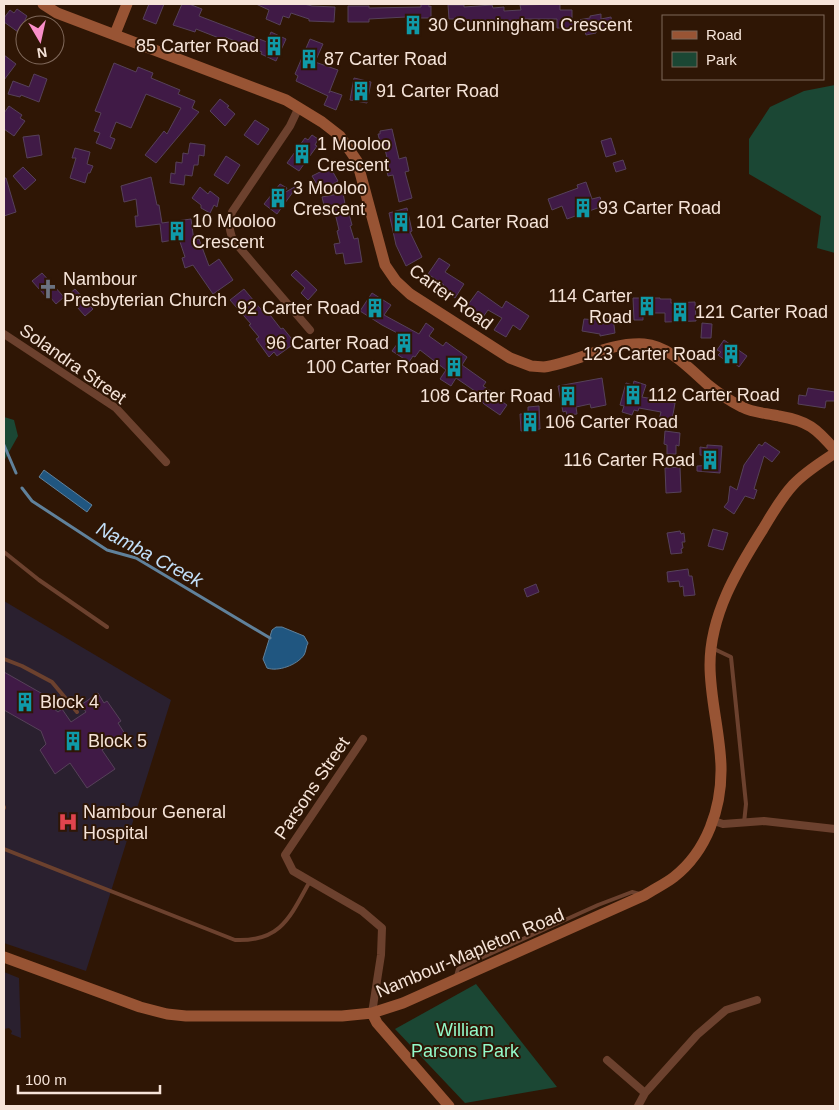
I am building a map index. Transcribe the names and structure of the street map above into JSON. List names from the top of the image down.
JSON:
{
  "streets": {
    "main road": ["Carter Road", "Nambour-Mapleton Road"],
    "street": ["Solandra Street", "Parsons Street"]
  },
  "crossings": [
    ["Carter Road", "Nambour-Mapleton Road"],
    ["Parsons Street", "Nambour-Mapleton Road"]
  ],
  "water": ["Namba Creek"],
  "parks": ["William Parsons Park"],
  "places": {
    "building": [
      "30 Cunningham Crescent",
      "85 Carter Road",
      "87 Carter Road",
      "91 Carter Road",
      "1 Mooloo Crescent",
      "3 Mooloo Crescent",
      "93 Carter Road",
      "101 Carter Road",
      "10 Mooloo Crescent",
      "114 Carter Road",
      "92 Carter Road",
      "121 Carter Road",
      "96 Carter Road",
      "123 Carter Road",
      "100 Carter Road",
      "112 Carter Road",
      "108 Carter Road",
      "106 Carter Road",
      "116 Carter Road",
      "Block 4",
      "Block 5"
    ],
    "church": ["Nambour Presbyterian Church"],
    "hospital": ["Nambour General Hospital"]
  },
  "legend": ["Road", "Park"],
  "scale_bar": "100 m",
  "north": "bottom"
}
